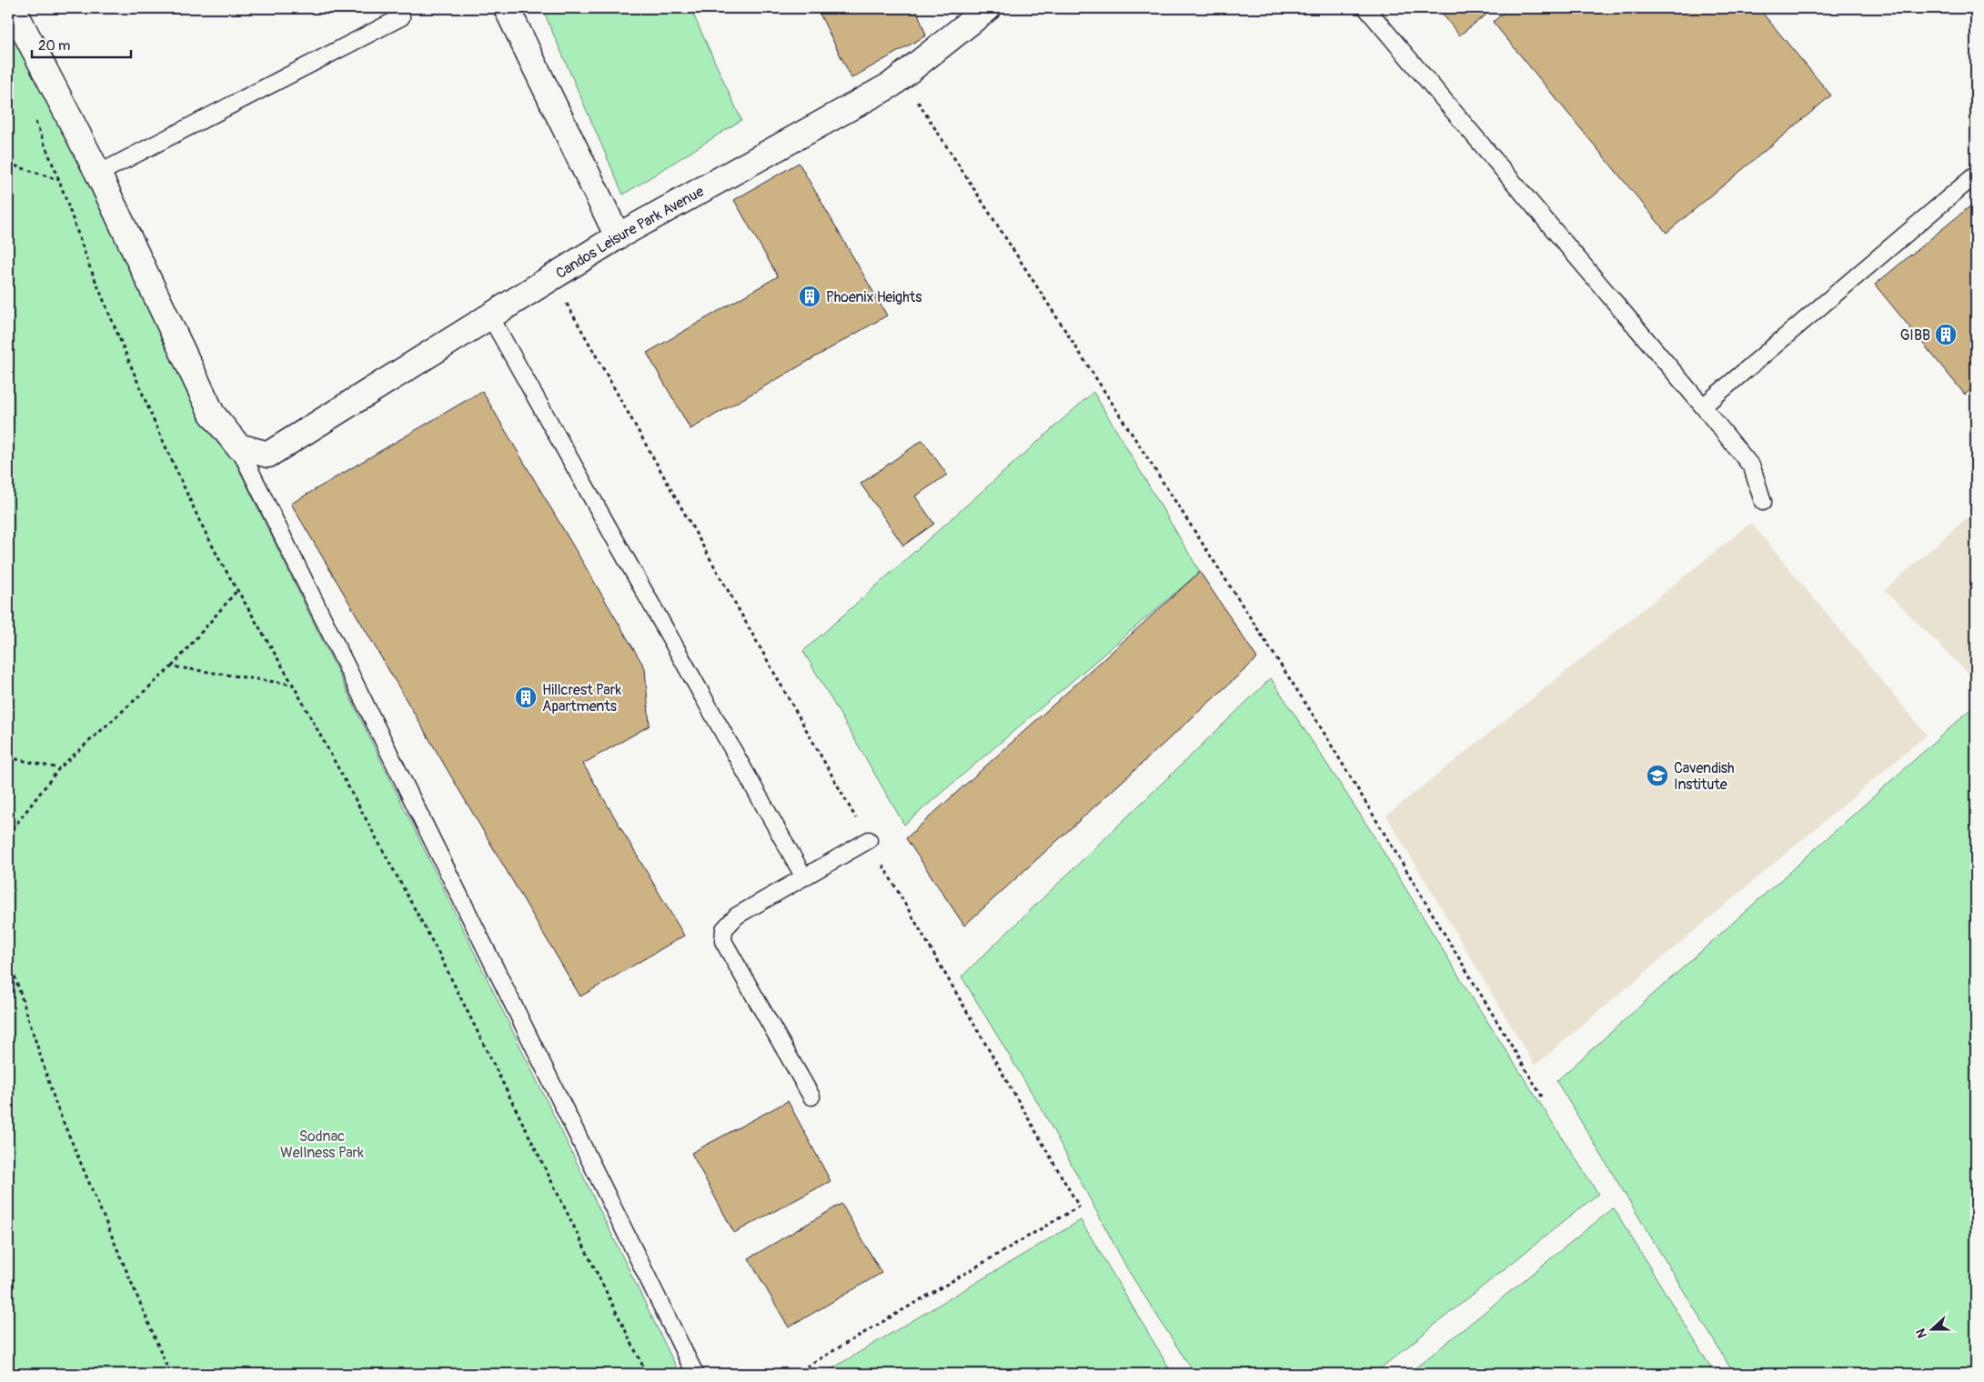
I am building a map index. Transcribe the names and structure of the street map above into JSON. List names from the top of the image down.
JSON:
{
  "streets": {
    "street": ["Candos Leisure Park Avenue"]
  },
  "parks": ["Sodnac Wellness Park"],
  "places": {
    "building": ["Phoenix Heights", "GIBB", "Hillcrest Park Apartments"],
    "school or university": ["Cavendish Institute"]
  },
  "scale_bar": "20 m",
  "north": "left"
}
